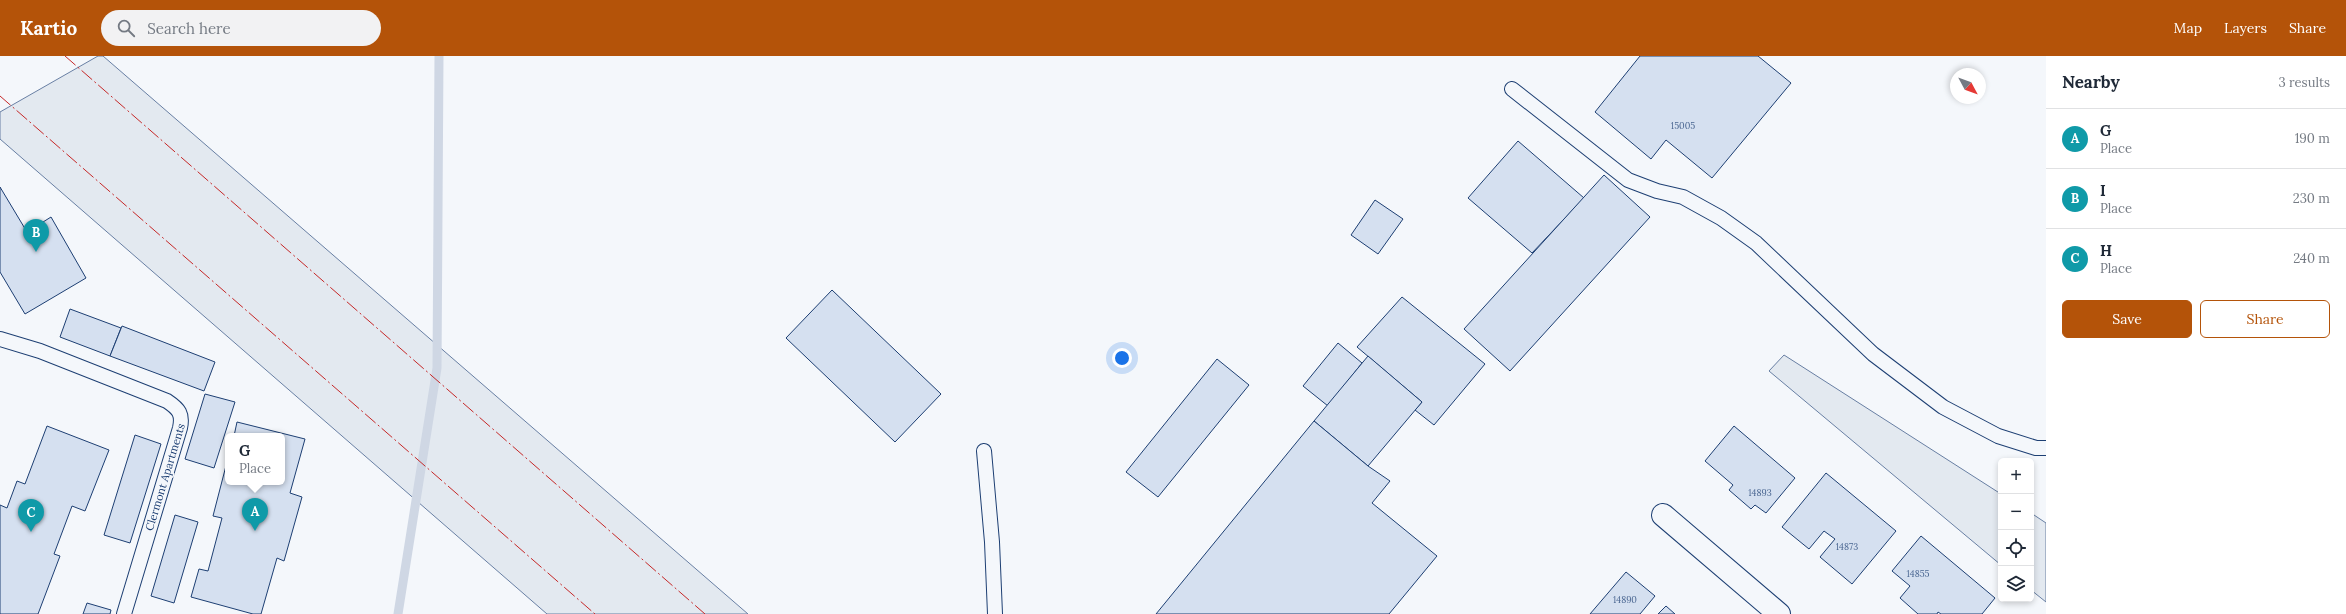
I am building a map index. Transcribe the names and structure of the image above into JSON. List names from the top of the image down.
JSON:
{
  "streets": {
    "lane": ["Clermont Apartments"]
  },
  "house_numbers": [
    "15005",
    "14893",
    "14873",
    "14855",
    "14890"
  ],
  "north": "bottom right",
  "page": {
    "header": "Kartio",
    "search": "Search here",
    "nav": ["Map", "Layers", "Share"],
    "heading": ["Nearby", "3 results"],
    "list": [
      {
        "mark": "A",
        "name": "G",
        "note": "Place",
        "value": "190 m"
      },
      {
        "mark": "B",
        "name": "I",
        "note": "Place",
        "value": "230 m"
      },
      {
        "mark": "C",
        "name": "H",
        "note": "Place",
        "value": "240 m"
      }
    ],
    "pins": ["B", "A", "C"],
    "buttons": ["Save", "Share"],
    "popup": ["G", "Place"],
    "map_buttons": ["+", "−"]
  }
}
